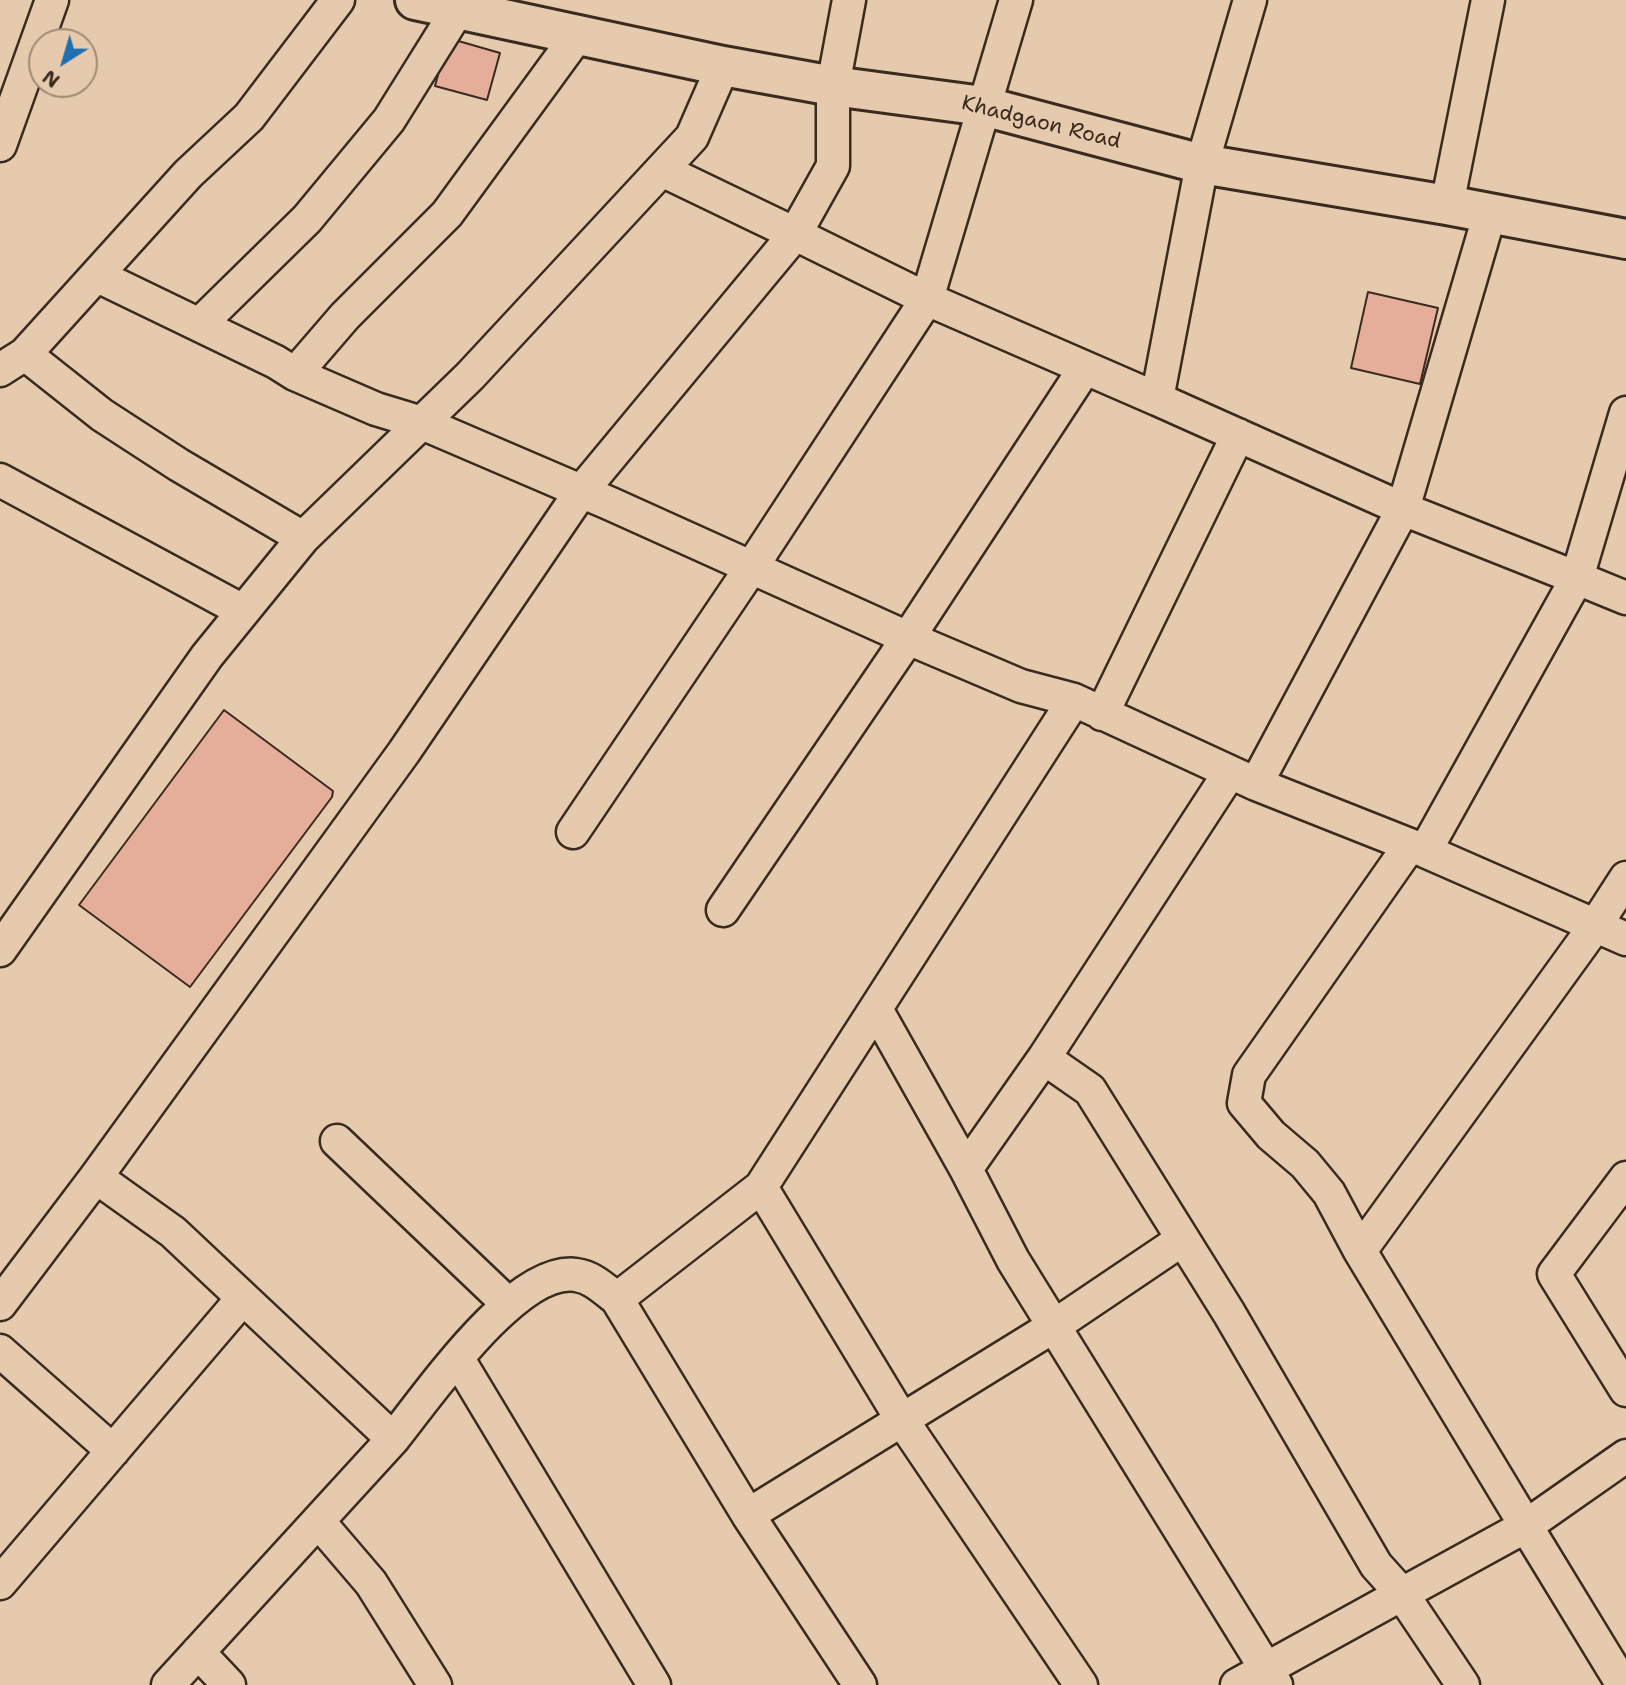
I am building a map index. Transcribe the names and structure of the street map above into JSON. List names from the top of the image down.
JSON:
{
  "streets": {
    "street": ["Khadgaon Road"]
  },
  "north": "bottom left"
}
